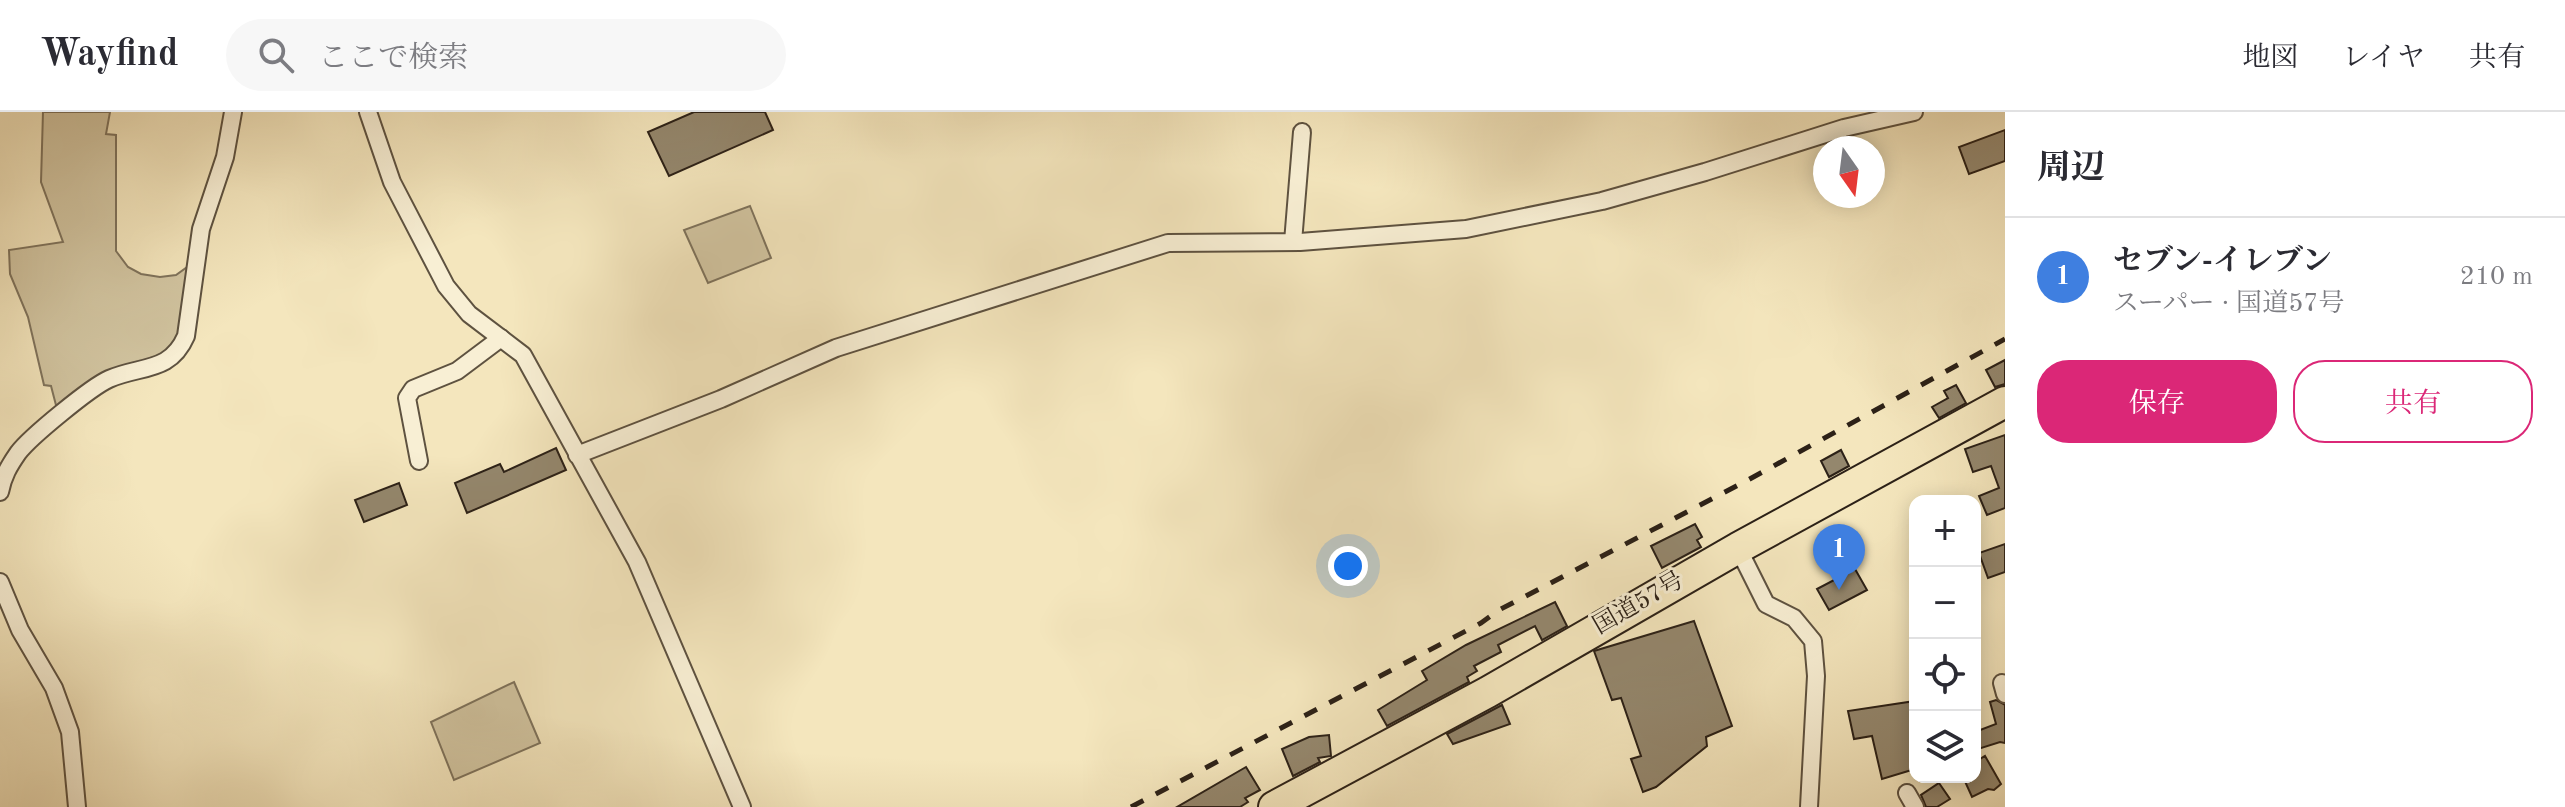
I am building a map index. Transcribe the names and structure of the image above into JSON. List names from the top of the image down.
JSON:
{
  "streets": {
    "highway": ["国道57号"]
  },
  "north": "bottom",
  "page": {
    "header": "Wayfind",
    "search": "ここで検索",
    "nav": ["地図", "レイヤ", "共有"],
    "heading": "周辺",
    "list": [
      {
        "mark": "1",
        "name": "セブン-イレブン",
        "note": "スーパー · 国道57号",
        "value": "210 m"
      }
    ],
    "buttons": ["保存", "共有"],
    "map_buttons": ["+", "−"],
    "pins": "1"
  }
}
